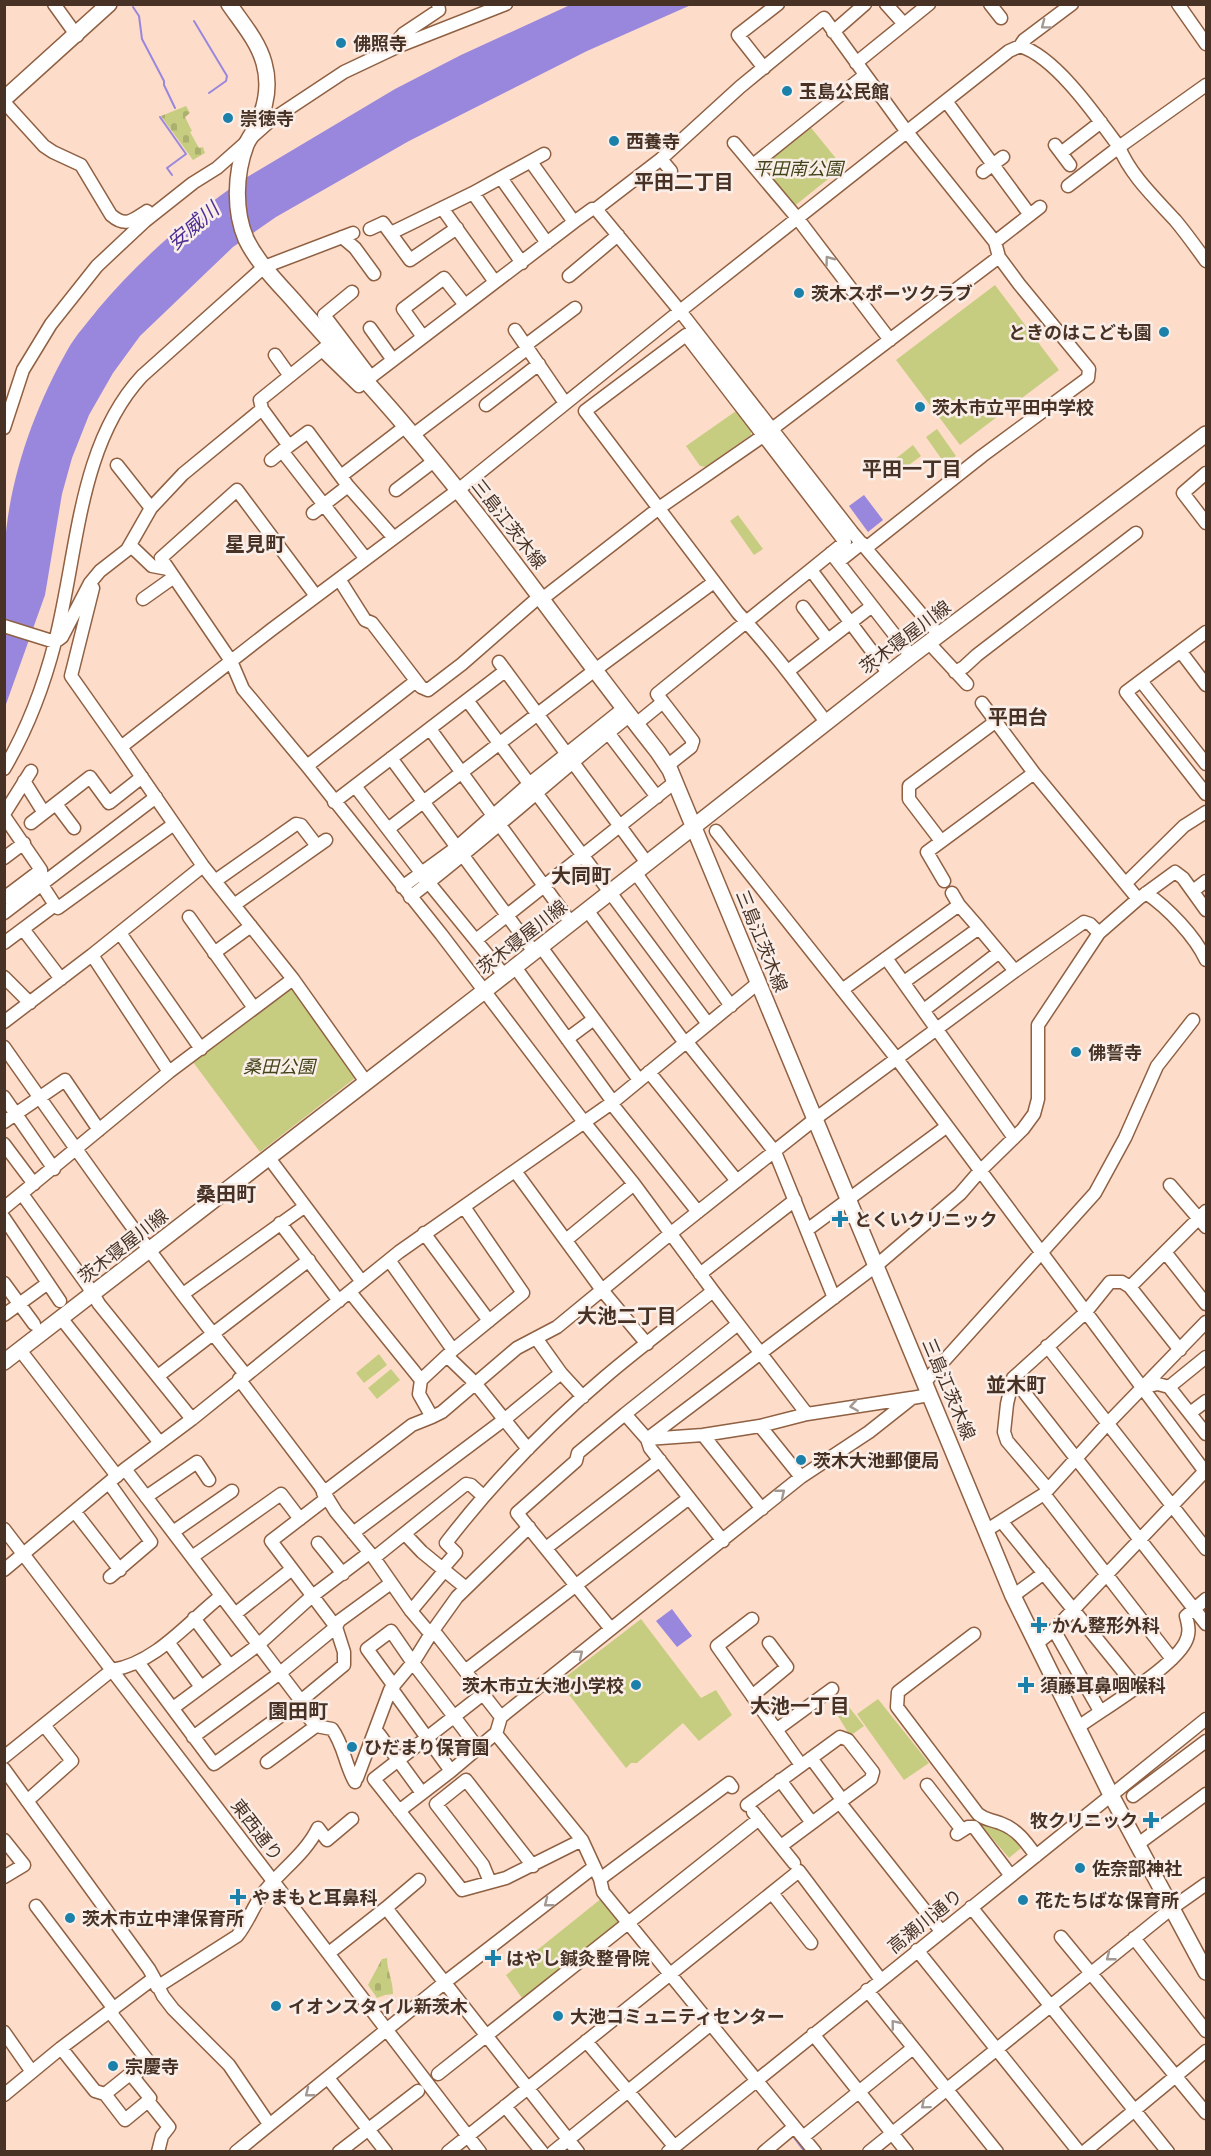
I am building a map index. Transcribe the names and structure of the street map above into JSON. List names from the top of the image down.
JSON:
{
  "streets": {
    "main road": ["三島江茨木線", "茨木寝屋川線"],
    "street": ["東西通り", "高瀬川通り"]
  },
  "crossings": [
    ["三島江茨木線", "茨木寝屋川線"],
    ["三島江茨木線", "高瀬川通り"]
  ],
  "districts": [
    "平田二丁目",
    "平田一丁目",
    "星見町",
    "平田台",
    "大同町",
    "桑田町",
    "大池二丁目",
    "並木町",
    "大池一丁目",
    "園田町"
  ],
  "water": ["安威川"],
  "parks": ["平田南公園", "桑田公園"],
  "places": {
    "other": [
      "佛照寺",
      "玉島公民館",
      "崇徳寺",
      "西養寺",
      "茨木スポーツクラブ",
      "ときのはこども園",
      "茨木市立平田中学校",
      "佛誓寺",
      "茨木大池郵便局",
      "茨木市立大池小学校",
      "ひだまり保育園",
      "佐奈部神社",
      "花たちばな保育所",
      "茨木市立中津保育所",
      "イオンスタイル新茨木",
      "大池コミュニティセンター",
      "宗慶寺"
    ],
    "health": [
      "とくいクリニック",
      "かん整形外科",
      "須藤耳鼻咽喉科",
      "牧クリニック",
      "やまもと耳鼻科",
      "はやし鍼灸整骨院"
    ]
  }
}
